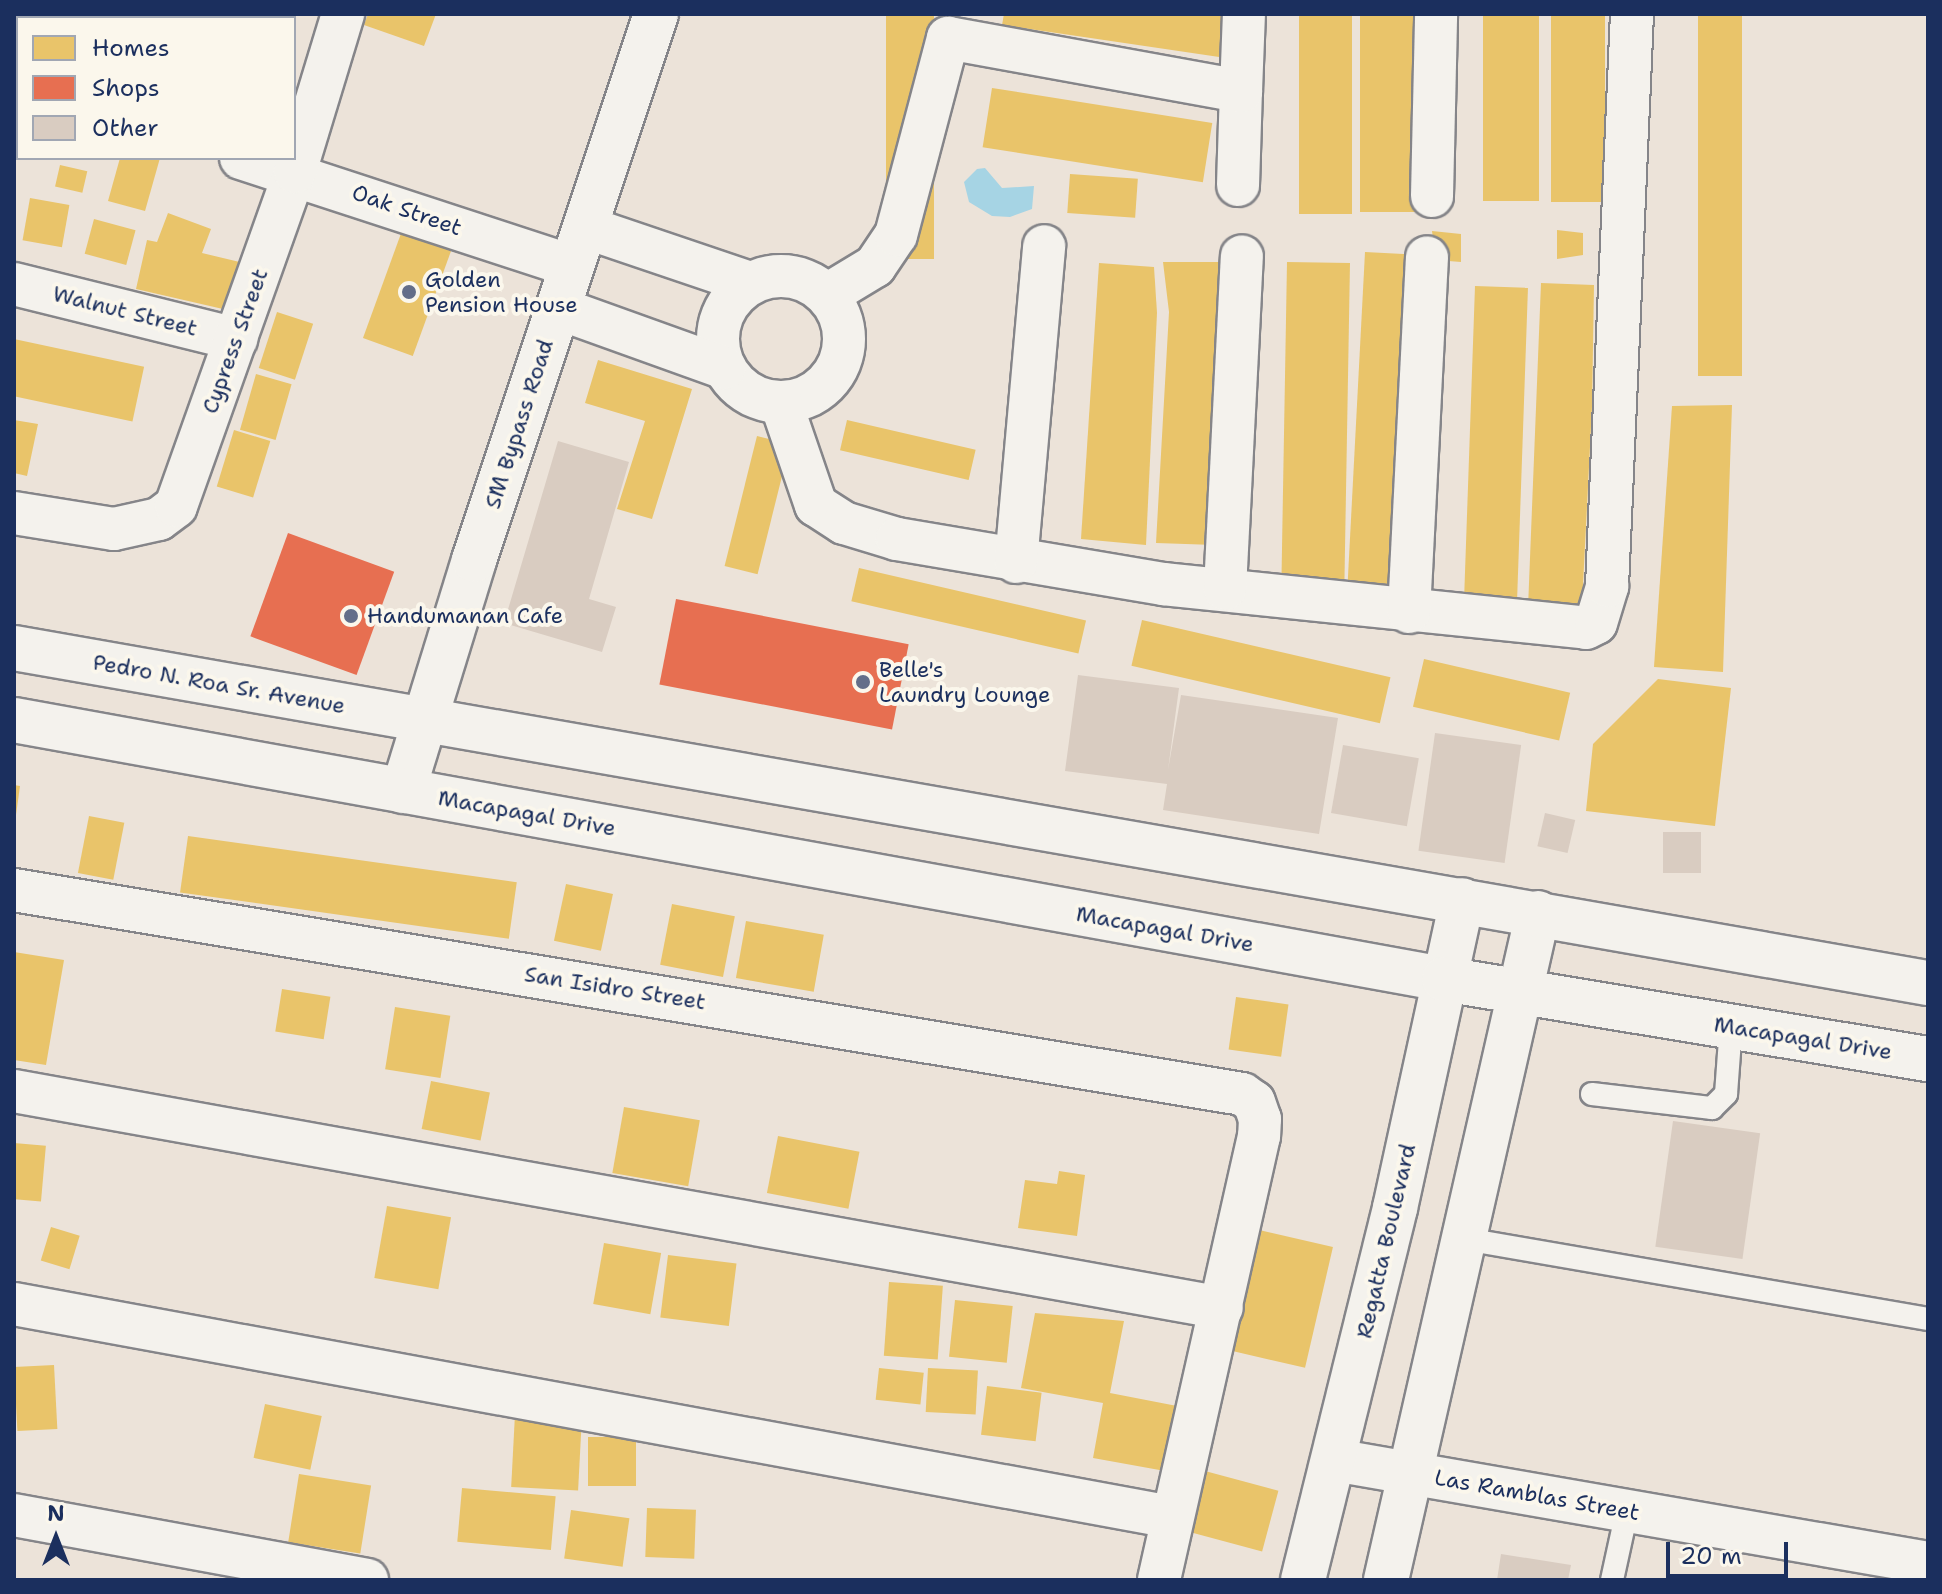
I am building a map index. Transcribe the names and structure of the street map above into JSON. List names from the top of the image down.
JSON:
{
  "streets": {
    "main road": [
      "SM Bypass Road",
      "Pedro N. Roa Sr. Avenue",
      "Macapagal Drive",
      "Regatta Boulevard"
    ],
    "street": [
      "Oak Street",
      "Walnut Street",
      "Cypress Street",
      "San Isidro Street",
      "Las Ramblas Street"
    ]
  },
  "crossings": [
    ["Oak Street", "Cypress Street"],
    ["Oak Street", "SM Bypass Road"],
    ["Walnut Street", "Cypress Street"],
    ["SM Bypass Road", "Pedro N. Roa Sr. Avenue"],
    ["SM Bypass Road", "Macapagal Drive"],
    ["Macapagal Drive", "Regatta Boulevard"],
    ["Regatta Boulevard", "Las Ramblas Street"]
  ],
  "places": ["Golden Pension House", "Handumanan Cafe", "Belle's Laundry Lounge"],
  "legend": ["Homes", "Shops", "Other"],
  "scale_bar": "20 m",
  "north": "top"
}
